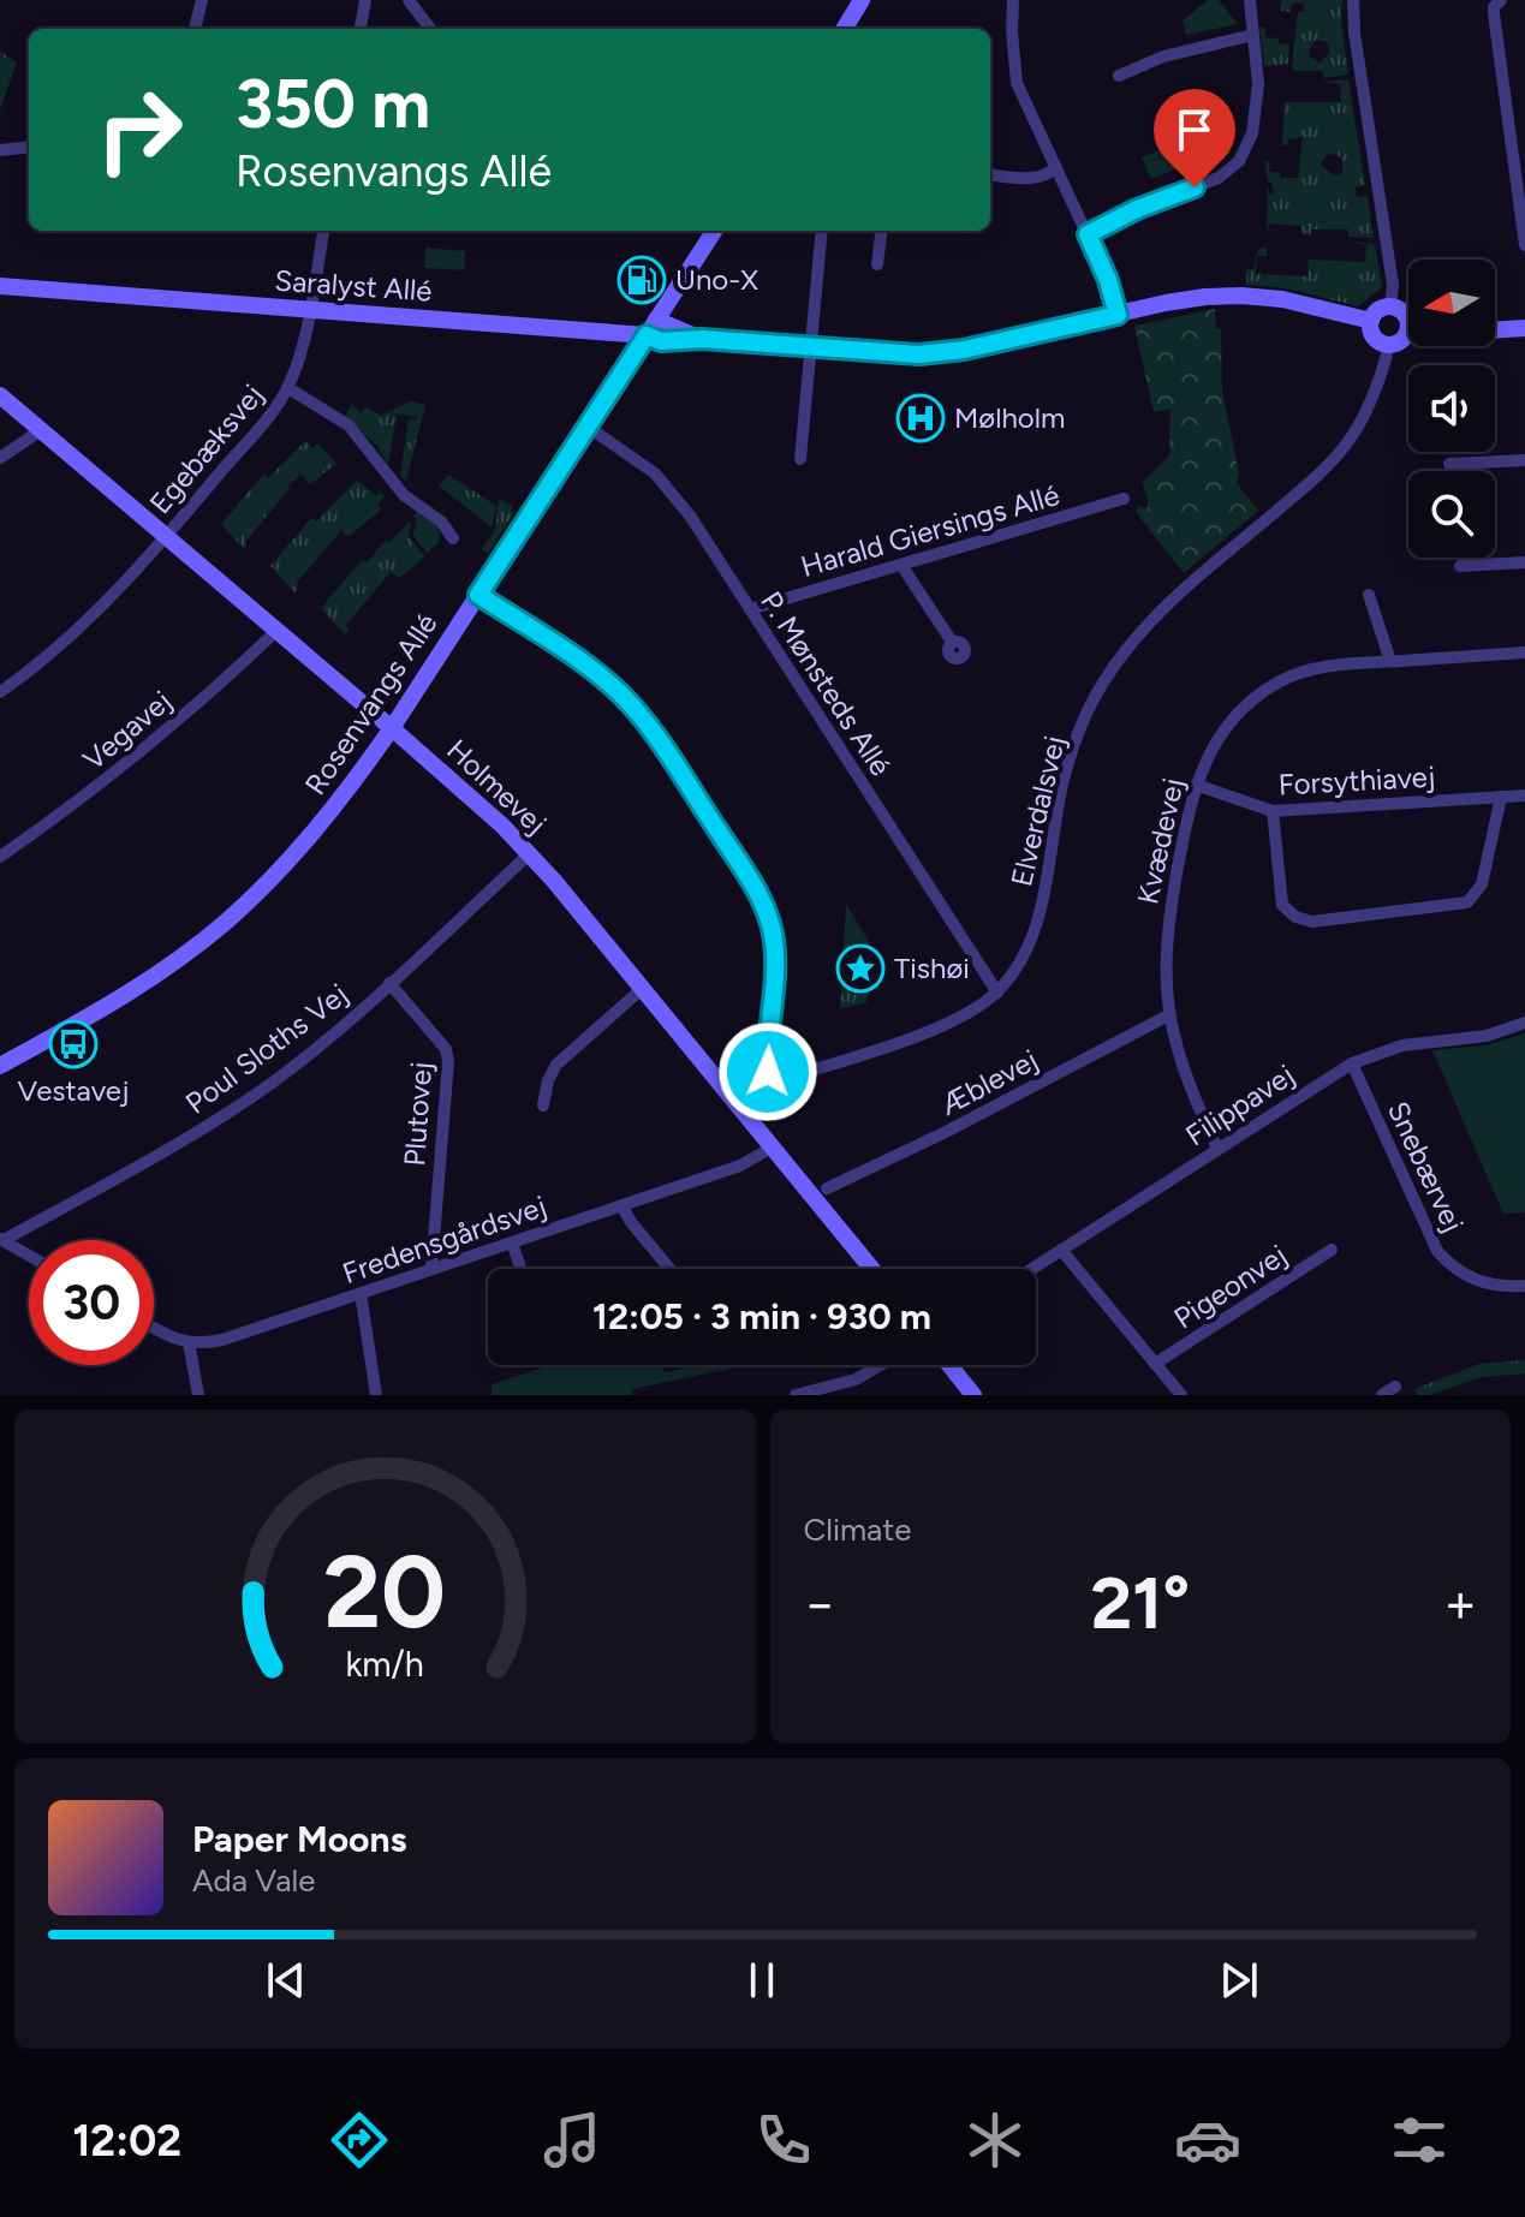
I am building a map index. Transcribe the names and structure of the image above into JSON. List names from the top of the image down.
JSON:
{
  "streets": {
    "street": [
      "Saralyst Allé",
      "Egebæksvej",
      "Harald Giersings Allé",
      "P. Mønsteds Allé",
      "Rosenvangs Allé",
      "Vegavej",
      "Forsythiavej",
      "Holmevej",
      "Elverdalsvej",
      "Kvædevej",
      "Poul Sloths Vej",
      "Æblevej",
      "Filippavej",
      "Plutovej",
      "Snebærvej",
      "Fredensgårdsvej",
      "Pigeonvej"
    ]
  },
  "crossings": [
    ["Saralyst Allé", "Egebæksvej"],
    ["Saralyst Allé", "Rosenvangs Allé"],
    ["Saralyst Allé", "Elverdalsvej"],
    ["Egebæksvej", "Holmevej"],
    ["Harald Giersings Allé", "P. Mønsteds Allé"],
    ["P. Mønsteds Allé", "Rosenvangs Allé"],
    ["P. Mønsteds Allé", "Elverdalsvej"],
    ["Rosenvangs Allé", "Holmevej"],
    ["Vegavej", "Holmevej"],
    ["Forsythiavej", "Kvædevej"],
    ["Holmevej", "Elverdalsvej"],
    ["Holmevej", "Poul Sloths Vej"],
    ["Holmevej", "Fredensgårdsvej"],
    ["Kvædevej", "Æblevej"],
    ["Kvædevej", "Filippavej"],
    ["Poul Sloths Vej", "Plutovej"],
    ["Filippavej", "Snebærvej"],
    ["Plutovej", "Fredensgårdsvej"]
  ],
  "places": {
    "fuel station": ["Uno-X"],
    "hospital": ["Mølholm"],
    "place": ["Tishøi"],
    "bus stop": ["Vestavej"]
  },
  "north": "left",
  "page": {
    "turn": ["350 m", "Rosenvangs Allé"],
    "limit": "30",
    "trip": "12:05 · 3 min · 930 m",
    "tile": "Climate",
    "heat": ["−", "21°", "+"],
    "song": ["Paper Moons", "Ada Vale"],
    "tabs": "12:02",
    "gauge": ["20", "km/h"]
  }
}
